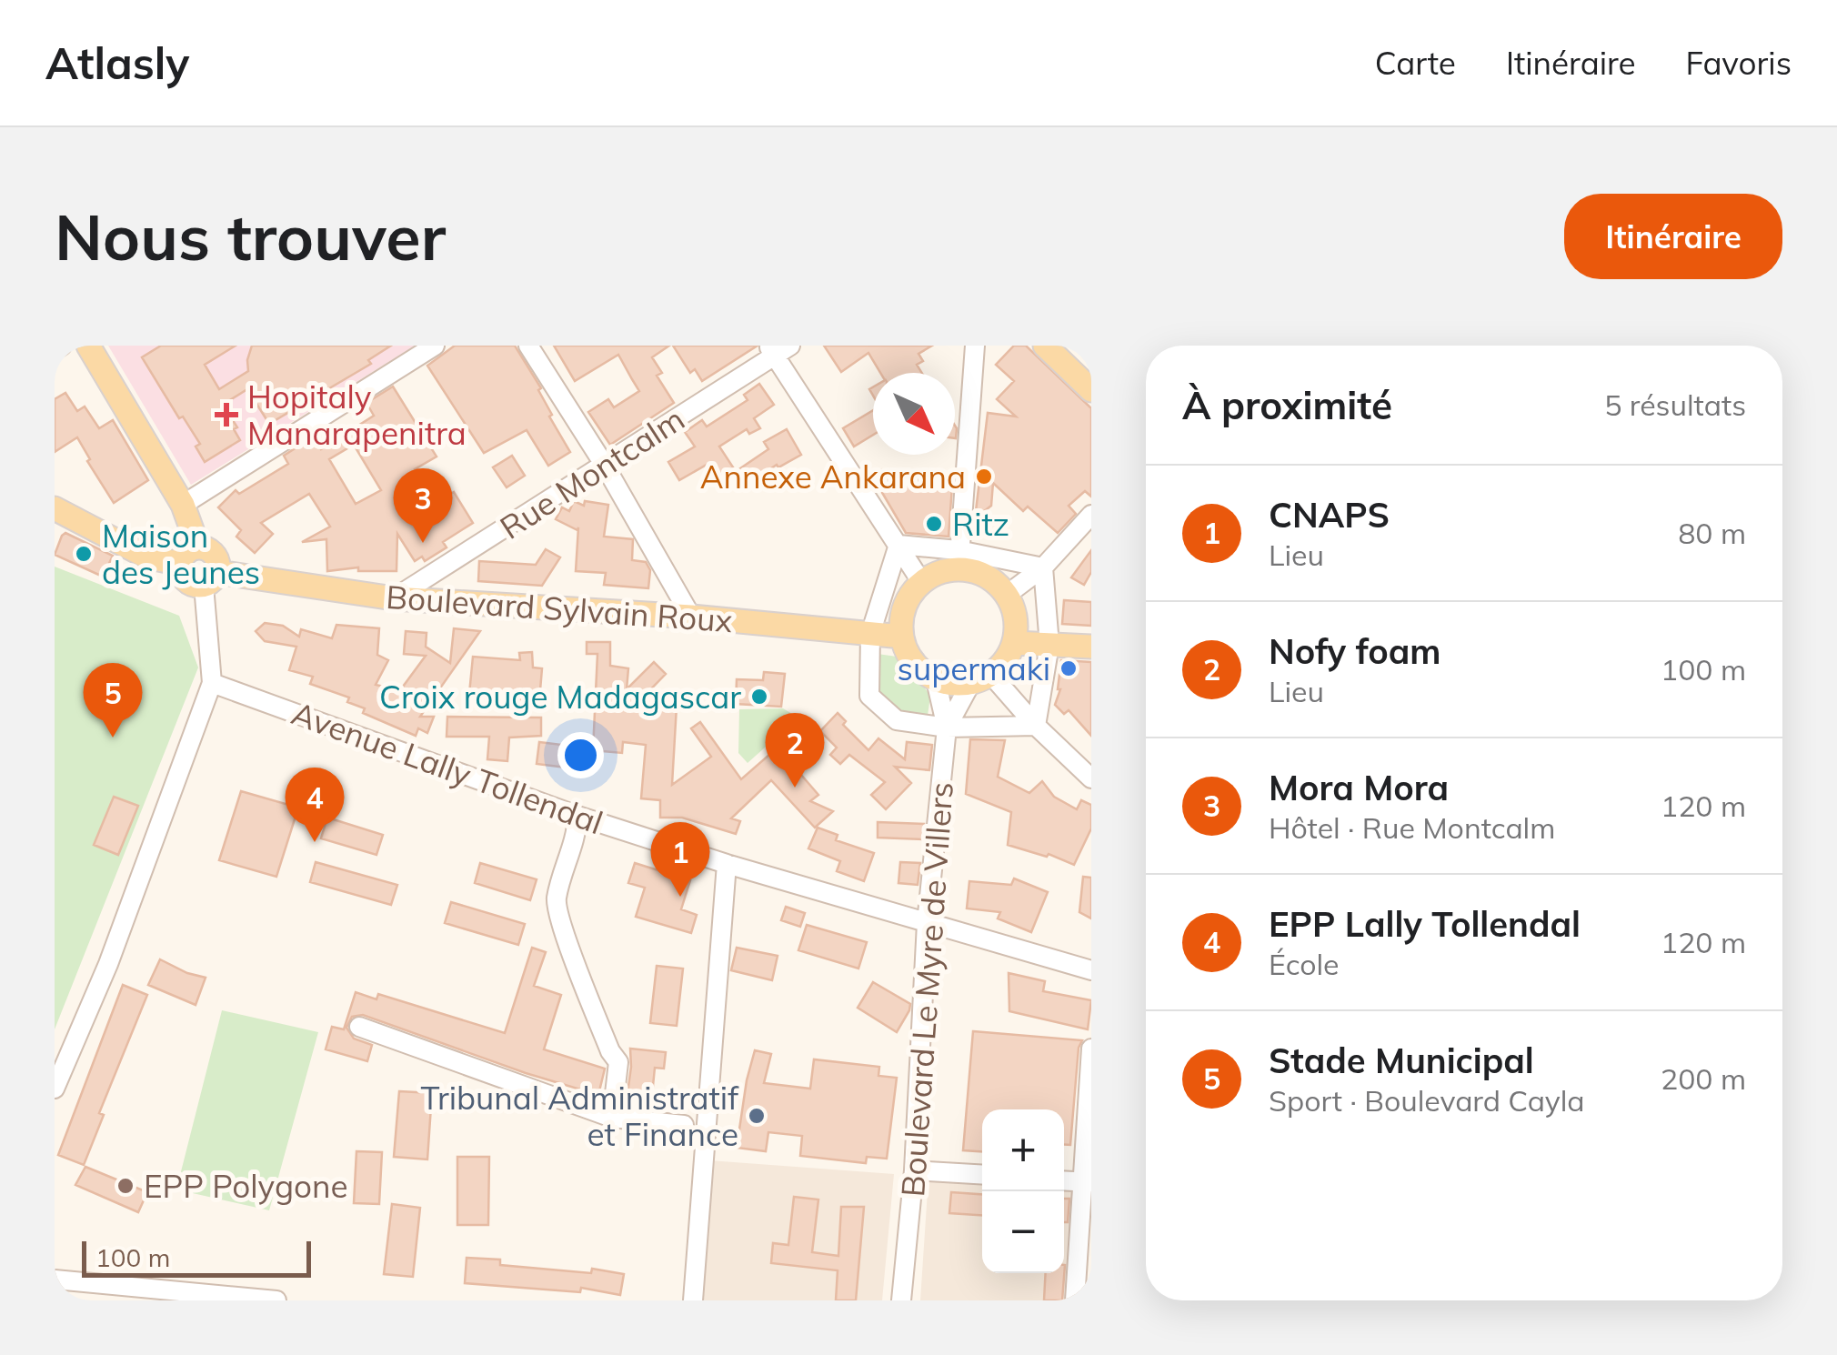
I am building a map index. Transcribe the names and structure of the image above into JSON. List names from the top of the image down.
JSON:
{
  "streets": {
    "main road": ["Boulevard Sylvain Roux"],
    "street": ["Rue Montcalm", "Avenue Lally Tollendal", "Boulevard Le Myre de Villers"]
  },
  "crossings": [
    ["Rue Montcalm", "Boulevard Sylvain Roux"],
    ["Boulevard Sylvain Roux", "Boulevard Le Myre de Villers"],
    ["Avenue Lally Tollendal", "Boulevard Le Myre de Villers"]
  ],
  "places": {
    "health": ["Hopitaly Manarapenitra"],
    "other": [
      "Annexe Ankarana",
      "Ritz",
      "Maison des Jeunes",
      "supermaki",
      "Croix rouge Madagascar",
      "Tribunal Administratif et Finance",
      "EPP Polygone"
    ]
  },
  "scale_bar": "100 m",
  "north": "bottom right",
  "page": {
    "header": "Atlasly",
    "nav": ["Carte", "Itinéraire", "Favoris"],
    "buttons": "Itinéraire",
    "title": "Nous trouver",
    "heading": ["À proximité", "5 résultats"],
    "list": [
      {
        "mark": "1",
        "name": "CNAPS",
        "note": "Lieu",
        "value": "80 m"
      },
      {
        "mark": "2",
        "name": "Nofy foam",
        "note": "Lieu",
        "value": "100 m"
      },
      {
        "mark": "3",
        "name": "Mora Mora",
        "note": "Hôtel · Rue Montcalm",
        "value": "120 m"
      },
      {
        "mark": "4",
        "name": "EPP Lally Tollendal",
        "note": "École",
        "value": "120 m"
      },
      {
        "mark": "5",
        "name": "Stade Municipal",
        "note": "Sport · Boulevard Cayla",
        "value": "200 m"
      }
    ],
    "pins": [
      "3",
      "5",
      "2",
      "4",
      "1"
    ],
    "map_buttons": ["+", "−"],
    "scale": "100 m"
  }
}
